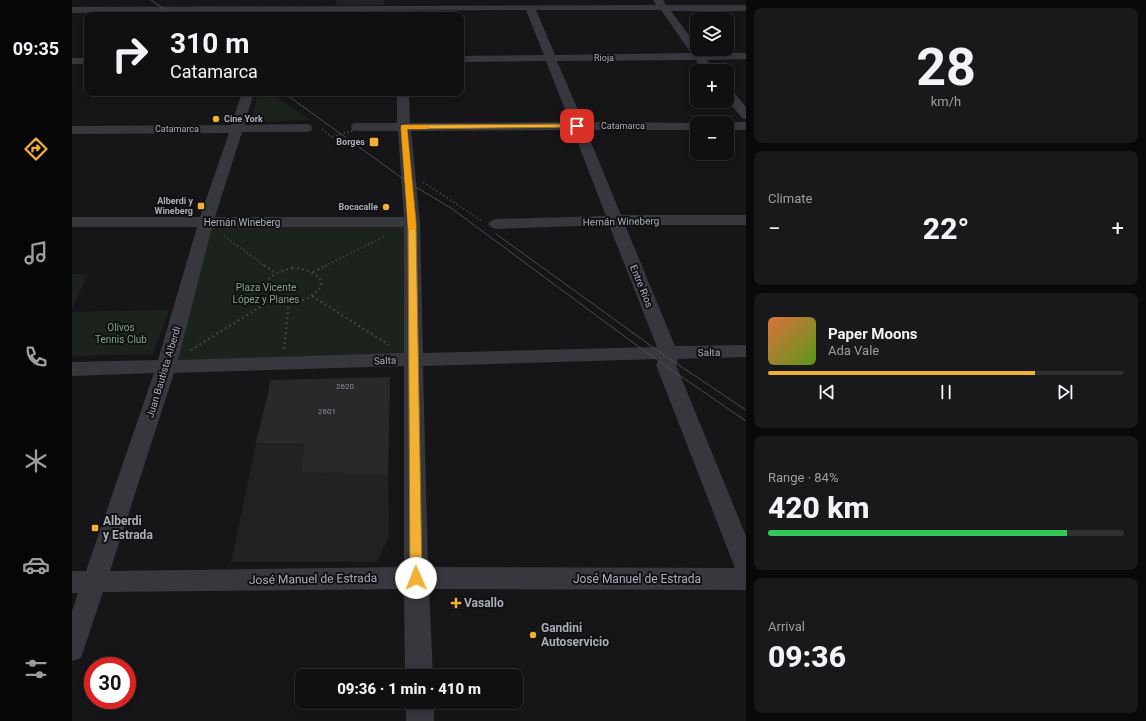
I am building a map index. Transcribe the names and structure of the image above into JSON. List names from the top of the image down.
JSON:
{
  "streets": {
    "street": [
      "Rioja",
      "Catamarca",
      "Hernán Wineberg",
      "Entre Ríos",
      "Salta",
      "Juan Bautista Alberdi",
      "José Manuel de Estrada"
    ]
  },
  "crossings": [
    ["Rioja", "Entre Ríos"],
    ["Catamarca", "Entre Ríos"],
    ["Catamarca", "Juan Bautista Alberdi"],
    ["Hernán Wineberg", "Entre Ríos"],
    ["Hernán Wineberg", "Juan Bautista Alberdi"],
    ["Entre Ríos", "Salta"],
    ["Salta", "Juan Bautista Alberdi"],
    ["Juan Bautista Alberdi", "José Manuel de Estrada"]
  ],
  "parks": ["Plaza Vicente López y Planes", "Olivos Tennis Club"],
  "places": {
    "other": ["Cine York", "Bocacalle", "Gandini Autoservicio"],
    "transit": ["Borges", "Alberdi y Wineberg", "Alberdi y Estrada"],
    "health": ["Vasallo"]
  },
  "house_numbers": ["2620", "2601"],
  "page": {
    "tabs": "09:35",
    "tile": [
      ["28", "km/h"],
      "Climate",
      ["Range · 84%", "420 km"],
      ["Arrival", "09:36"]
    ],
    "map_buttons": ["+", "−"],
    "turn": ["310 m", "Catamarca"],
    "heat": ["−", "22°", "+"],
    "song": ["Paper Moons", "Ada Vale"],
    "limit": "30",
    "trip": "09:36 · 1 min · 410 m"
  }
}
